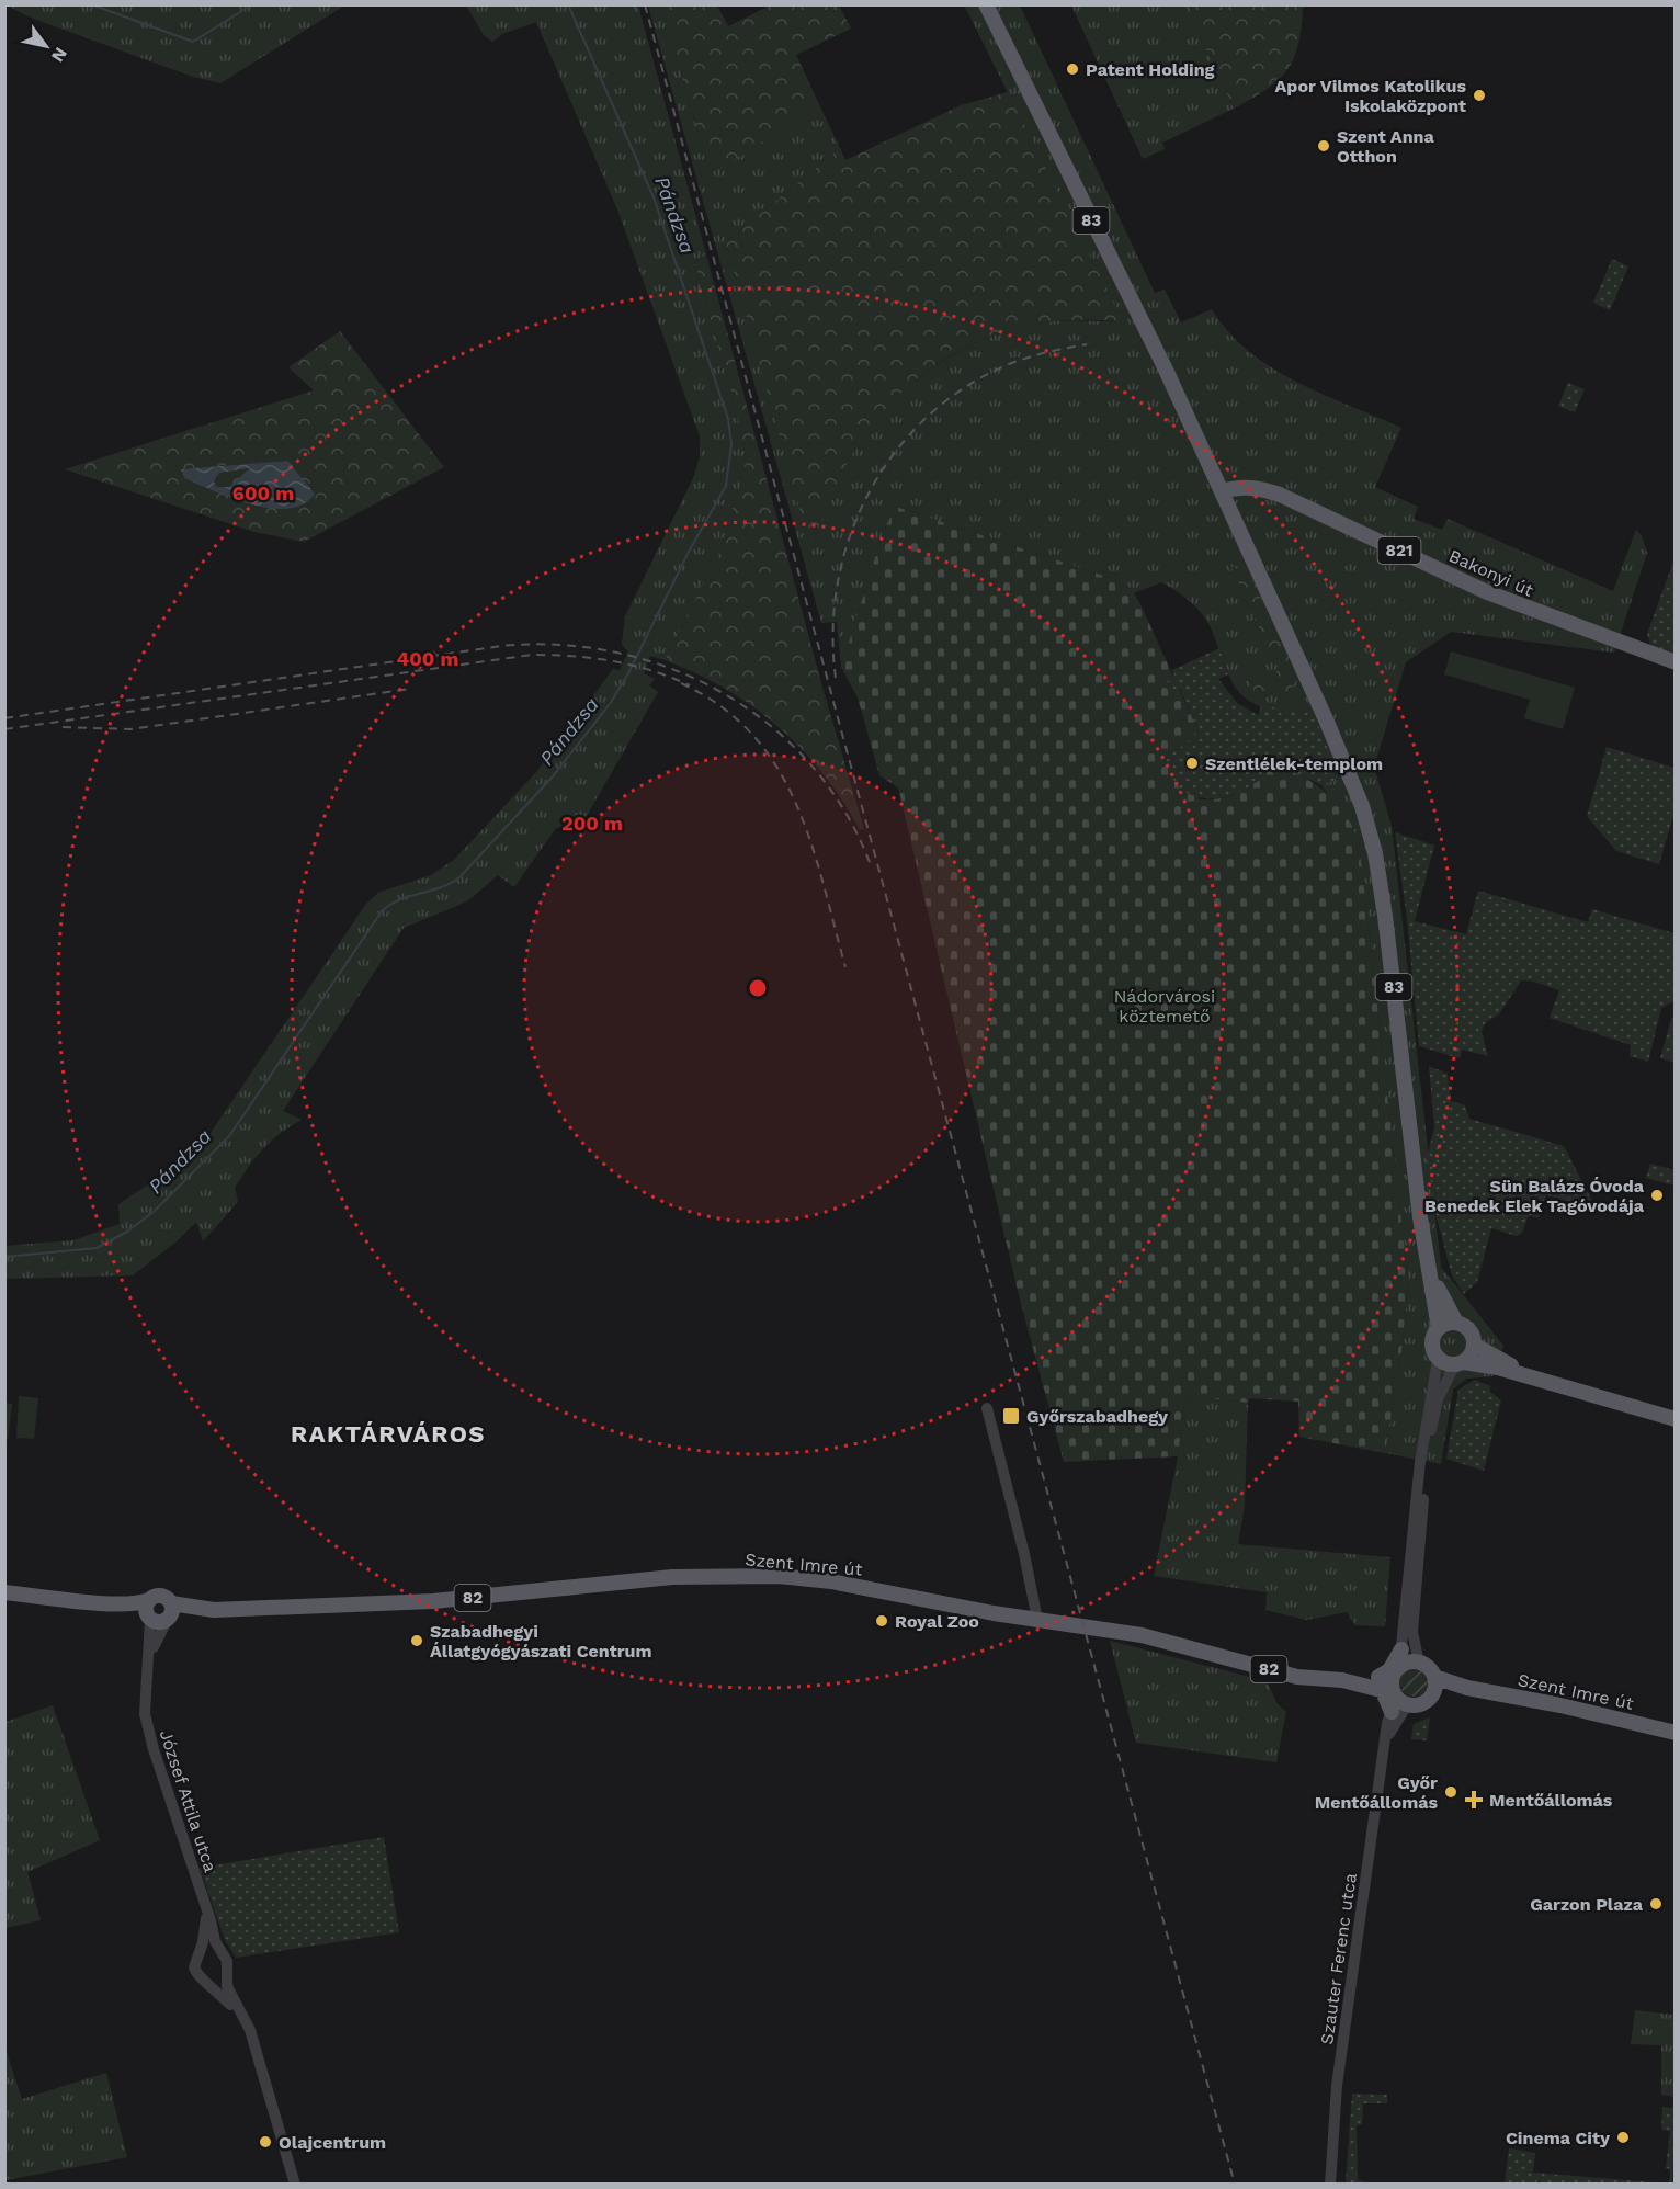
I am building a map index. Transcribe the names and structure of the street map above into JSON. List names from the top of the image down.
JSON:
{
  "streets": {
    "main road": [
      "83",
      "821",
      "Bakonyi út",
      "Szent Imre út",
      "82"
    ],
    "street": ["József Attila utca", "Szauter Ferenc utca"]
  },
  "crossings": [
    ["83", "Bakonyi út"],
    ["Szent Imre út", "82"],
    ["Szent Imre út", "József Attila utca"],
    ["Szent Imre út", "Szauter Ferenc utca"],
    ["82", "József Attila utca"],
    ["82", "Szauter Ferenc utca"]
  ],
  "districts": ["RAKTÁRVÁROS"],
  "water": ["Pándzsa"],
  "parks": ["Nádorvárosi köztemető"],
  "places": {
    "other": [
      "Patent Holding",
      "Apor Vilmos Katolikus Iskolaközpont",
      "Szent Anna Otthon",
      "Szentlélek-templom",
      "Sün Balázs Óvoda Benedek Elek Tagóvodája",
      "Royal Zoo",
      "Szabadhegyi Állatgyógyászati Centrum",
      "Győr Mentőállomás",
      "Garzon Plaza",
      "Cinema City",
      "Olajcentrum"
    ],
    "transit": ["Győrszabadhegy"],
    "health": ["Mentőállomás"]
  },
  "north": "bottom right",
  "rings": ["600 m", "400 m", "200 m"]
}
